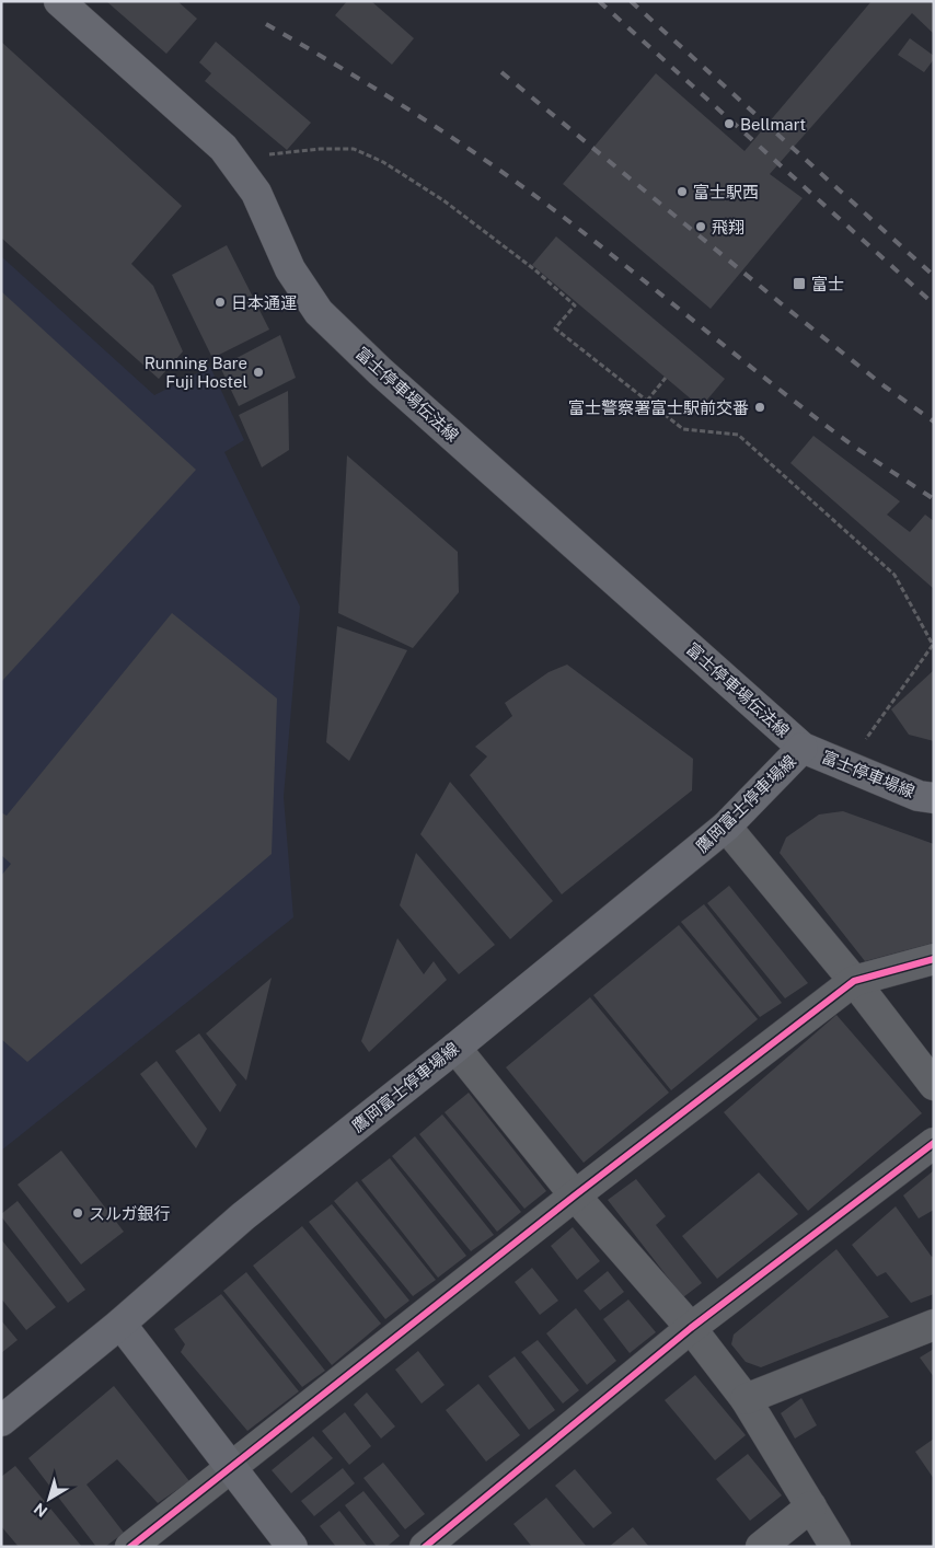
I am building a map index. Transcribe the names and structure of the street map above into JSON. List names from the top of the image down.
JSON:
{
  "streets": {
    "main road": ["富士停車場伝法線", "富士停車場線", "鷹岡富士停車場線"]
  },
  "crossings": [
    ["富士停車場伝法線", "富士停車場線"],
    ["富士停車場伝法線", "鷹岡富士停車場線"],
    ["富士停車場線", "鷹岡富士停車場線"]
  ],
  "places": {
    "other": [
      "Bellmart",
      "富士駅西",
      "飛翔",
      "日本通運",
      "Running Bare Fuji Hostel",
      "富士警察署富士駅前交番",
      "スルガ銀行"
    ],
    "transit": ["富士"]
  },
  "north": "bottom left"
}
